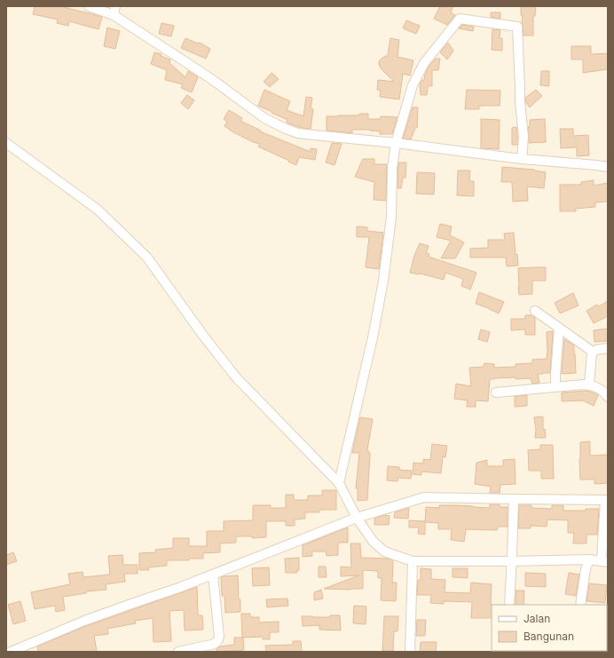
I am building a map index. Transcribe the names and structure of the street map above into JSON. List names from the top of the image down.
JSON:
{
  "legend": ["Jalan", "Bangunan"]
}
